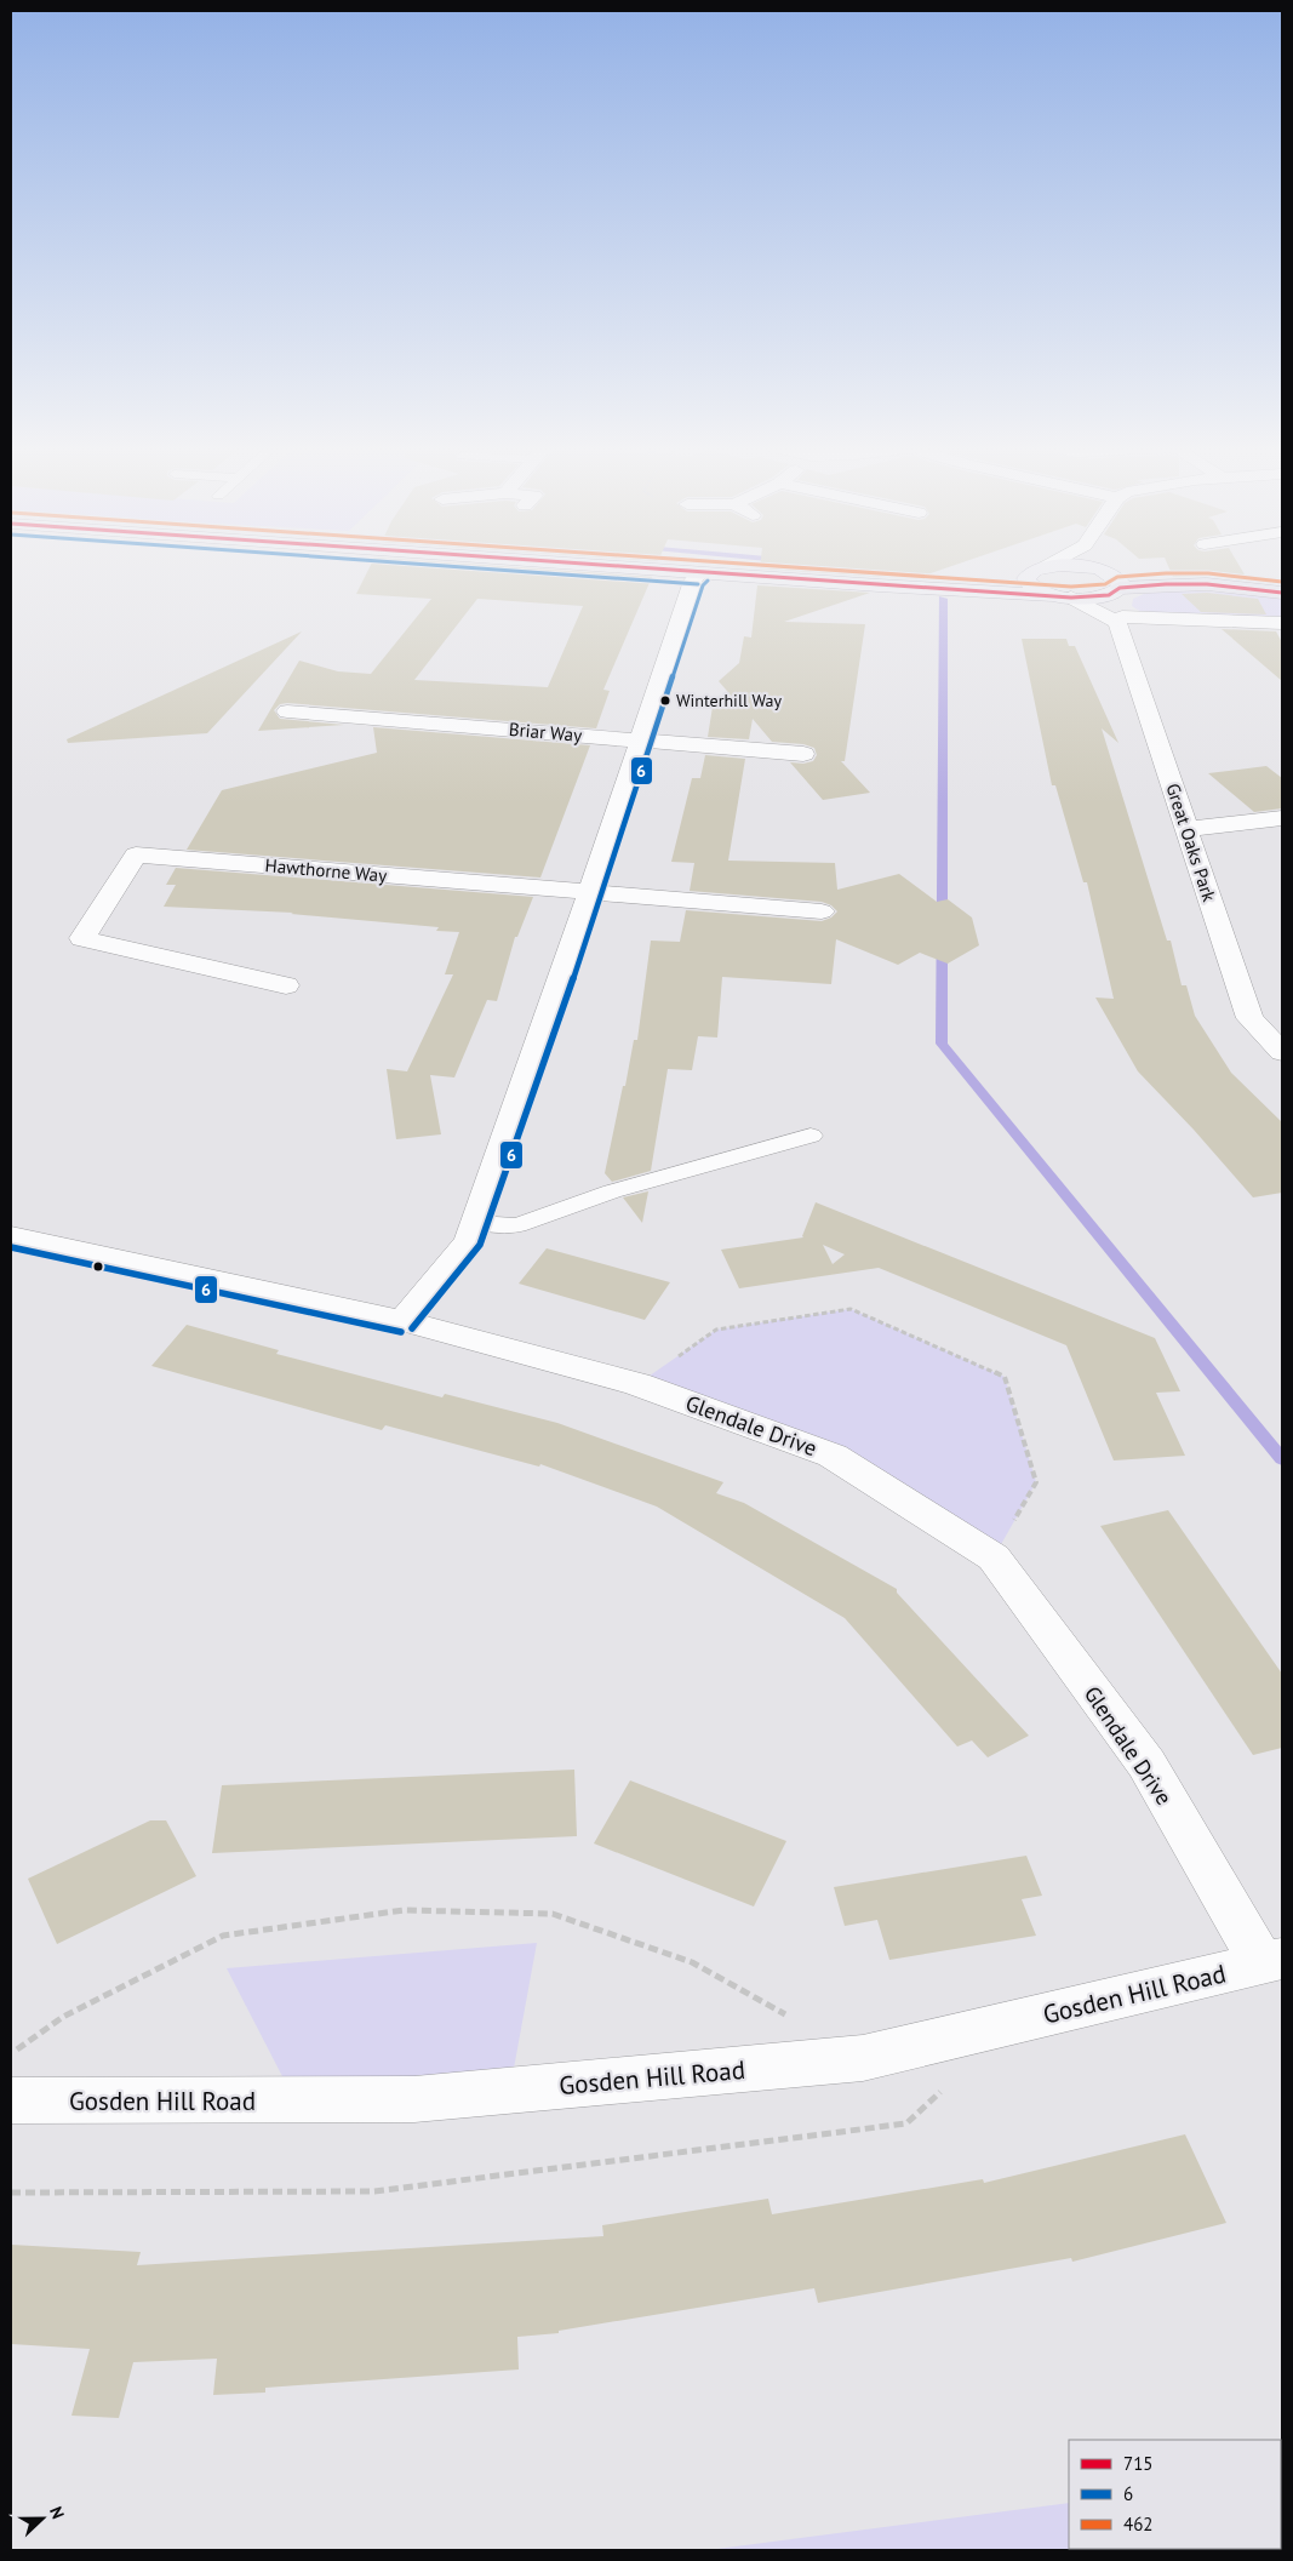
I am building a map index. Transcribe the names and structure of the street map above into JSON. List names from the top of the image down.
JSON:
{
  "streets": {
    "street": [
      "Briar Way",
      "Great Oaks Park",
      "Hawthorne Way",
      "Glendale Drive",
      "Gosden Hill Road"
    ]
  },
  "crossings": [
    ["Glendale Drive", "Gosden Hill Road"]
  ],
  "places": ["Winterhill Way"],
  "lines": ["transit line 715", "transit line 6", "transit line 462"],
  "legend": ["715", "6", "462"],
  "north": "right"
}
